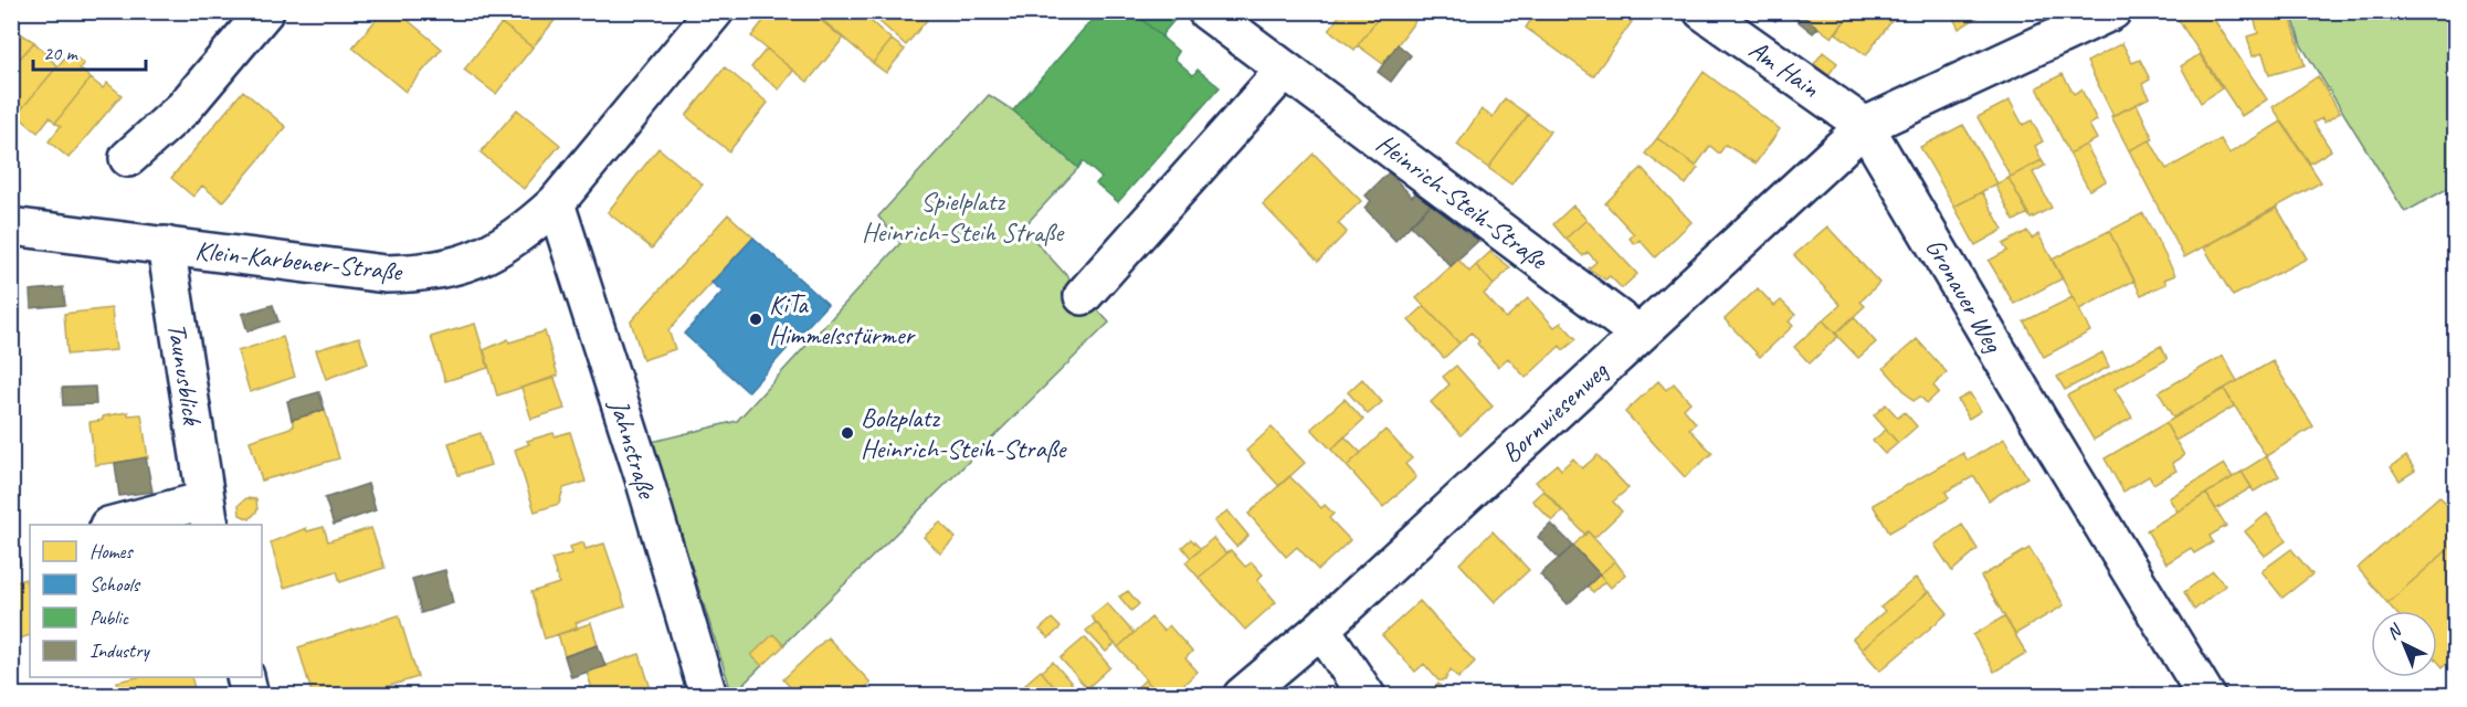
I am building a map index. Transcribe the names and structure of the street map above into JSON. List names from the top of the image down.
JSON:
{
  "streets": {
    "street": [
      "Am Hain",
      "Heinrich-Steih-Straße",
      "Klein-Karbener-Straße",
      "Gronauer Weg",
      "Taunusblick",
      "Bornwiesenweg",
      "Jahnstraße"
    ]
  },
  "crossings": [
    ["Am Hain", "Gronauer Weg"],
    ["Am Hain", "Bornwiesenweg"],
    ["Heinrich-Steih-Straße", "Bornwiesenweg"],
    ["Klein-Karbener-Straße", "Taunusblick"],
    ["Klein-Karbener-Straße", "Jahnstraße"],
    ["Gronauer Weg", "Bornwiesenweg"]
  ],
  "parks": ["Spielplatz Heinrich-Steih Straße"],
  "places": ["KiTa Himmelsstürmer", "Bolzplatz Heinrich-Steih-Straße"],
  "legend": [
    "Homes",
    "Schools",
    "Public",
    "Industry"
  ],
  "scale_bar": "20 m",
  "north": "top left"
}
